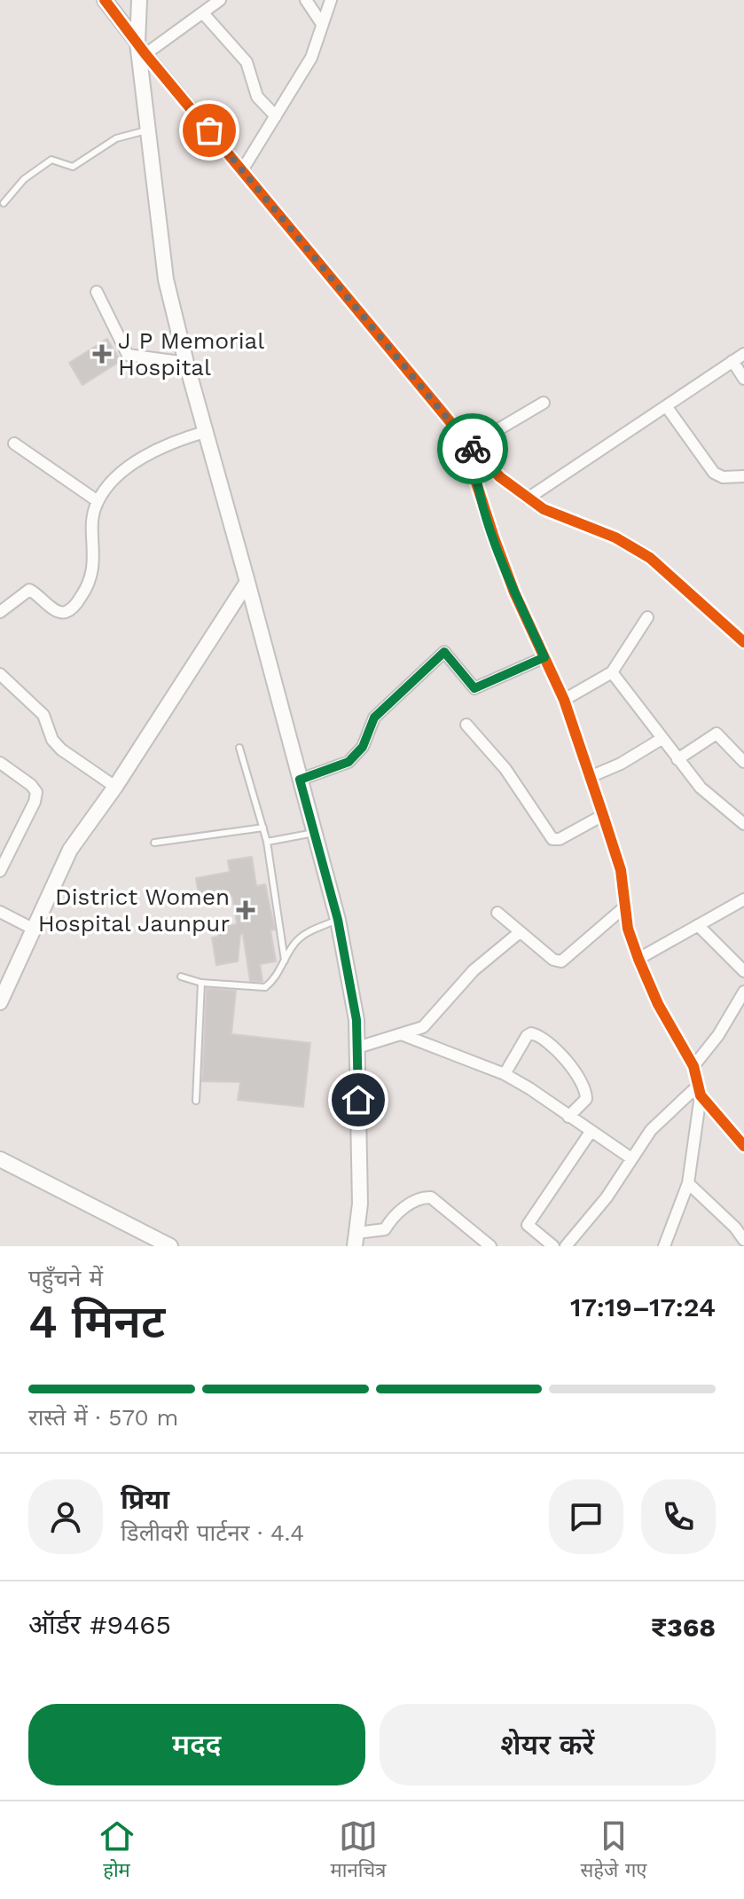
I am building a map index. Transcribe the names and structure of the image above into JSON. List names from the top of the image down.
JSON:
{
  "places": {
    "health": ["J P Memorial Hospital", "District Women Hospital Jaunpur"]
  },
  "page": {
    "heading": ["4 मिनट", "पहुँचने में", "17:19–17:24"],
    "panel": [
      "प्रिया",
      "डिलीवरी पार्टनर · 4.4",
      "ऑर्डर #9465",
      "₹368"
    ],
    "bar": "रास्ते में · 570 m",
    "buttons": ["मदद", "शेयर करें"],
    "tabs": ["होम", "मानचित्र", "सहेजे गए"]
  }
}
